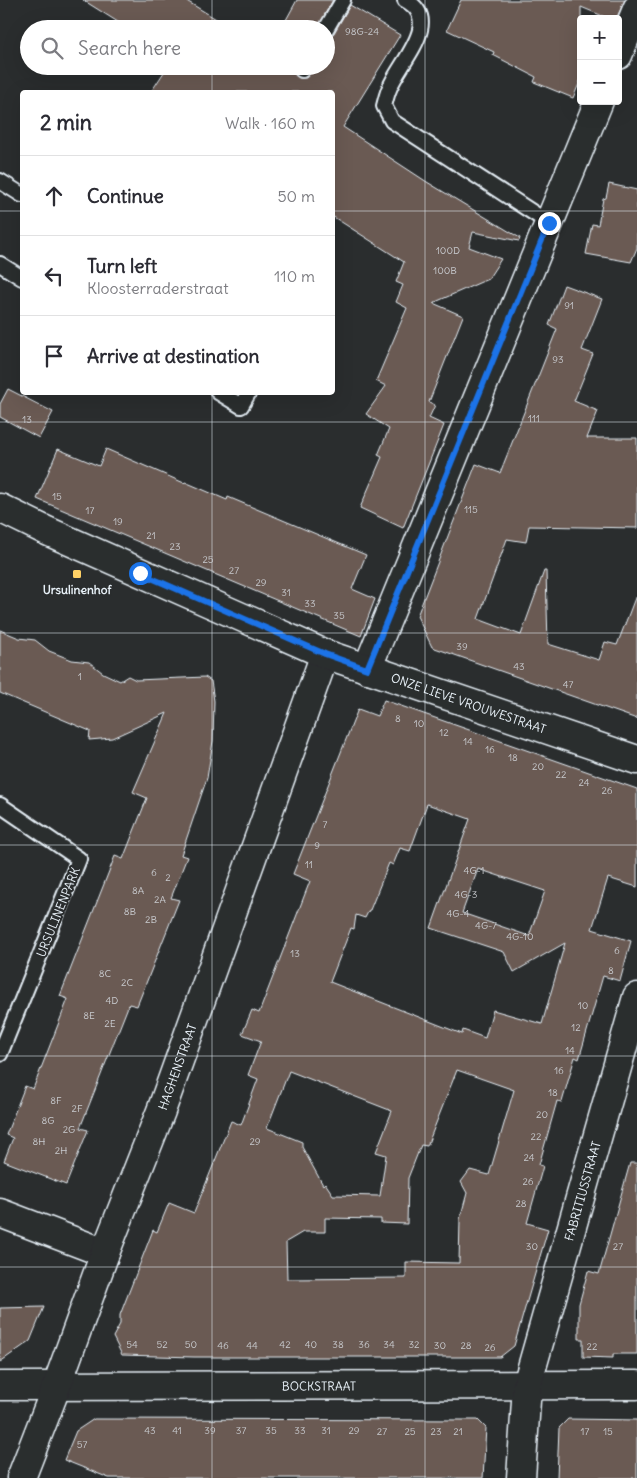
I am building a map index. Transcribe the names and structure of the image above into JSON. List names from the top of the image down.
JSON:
{
  "streets": {
    "street": [
      "ONZE LIEVE VROUWESTRAAT",
      "HAGHENSTRAAT",
      "FABRITIUSSTRAAT",
      "BOCKSTRAAT"
    ],
    "lane": ["URSULINENPARK"]
  },
  "crossings": [
    ["ONZE LIEVE VROUWESTRAAT", "HAGHENSTRAAT"],
    ["HAGHENSTRAAT", "BOCKSTRAAT"],
    ["FABRITIUSSTRAAT", "BOCKSTRAAT"]
  ],
  "places": {
    "transit": ["Ursulinenhof"]
  },
  "house_numbers": [
    "98G-24",
    "100D",
    "100B",
    "91",
    "93",
    "111",
    "13",
    "15",
    "115",
    "17",
    "19",
    "21",
    "23",
    "25",
    "27",
    "29",
    "31",
    "33",
    "35",
    "39",
    "43",
    "1",
    "47",
    "8",
    "10",
    "12",
    "14",
    "16",
    "18",
    "20",
    "22",
    "24",
    "26",
    "7",
    "9",
    "11",
    "4G-1",
    "6",
    "2",
    "8A",
    "4G-3",
    "2A",
    "8B",
    "4G-4",
    "2B",
    "4G-7",
    "4G-10",
    "6",
    "13",
    "8",
    "8C",
    "2C",
    "4D",
    "10",
    "8E",
    "2E",
    "12",
    "14",
    "16",
    "18",
    "8F",
    "2F",
    "20",
    "8G",
    "2G",
    "22",
    "8H",
    "29",
    "2H",
    "24",
    "26",
    "28",
    "30",
    "27",
    "54",
    "52",
    "50",
    "42",
    "40",
    "38",
    "36",
    "34",
    "32",
    "46",
    "44",
    "30",
    "28",
    "22",
    "26",
    "43",
    "41",
    "39",
    "37",
    "35",
    "33",
    "31",
    "29",
    "27",
    "25",
    "23",
    "21",
    "17",
    "15",
    "57"
  ],
  "page": {
    "map_buttons": ["+", "−"],
    "search": "Search here",
    "heading": ["2 min", "Walk · 160 m"],
    "list": [
      ["Continue", "50 m"],
      ["Turn left", "Kloosterraderstraat", "110 m"],
      "Arrive at destination"
    ]
  }
}
